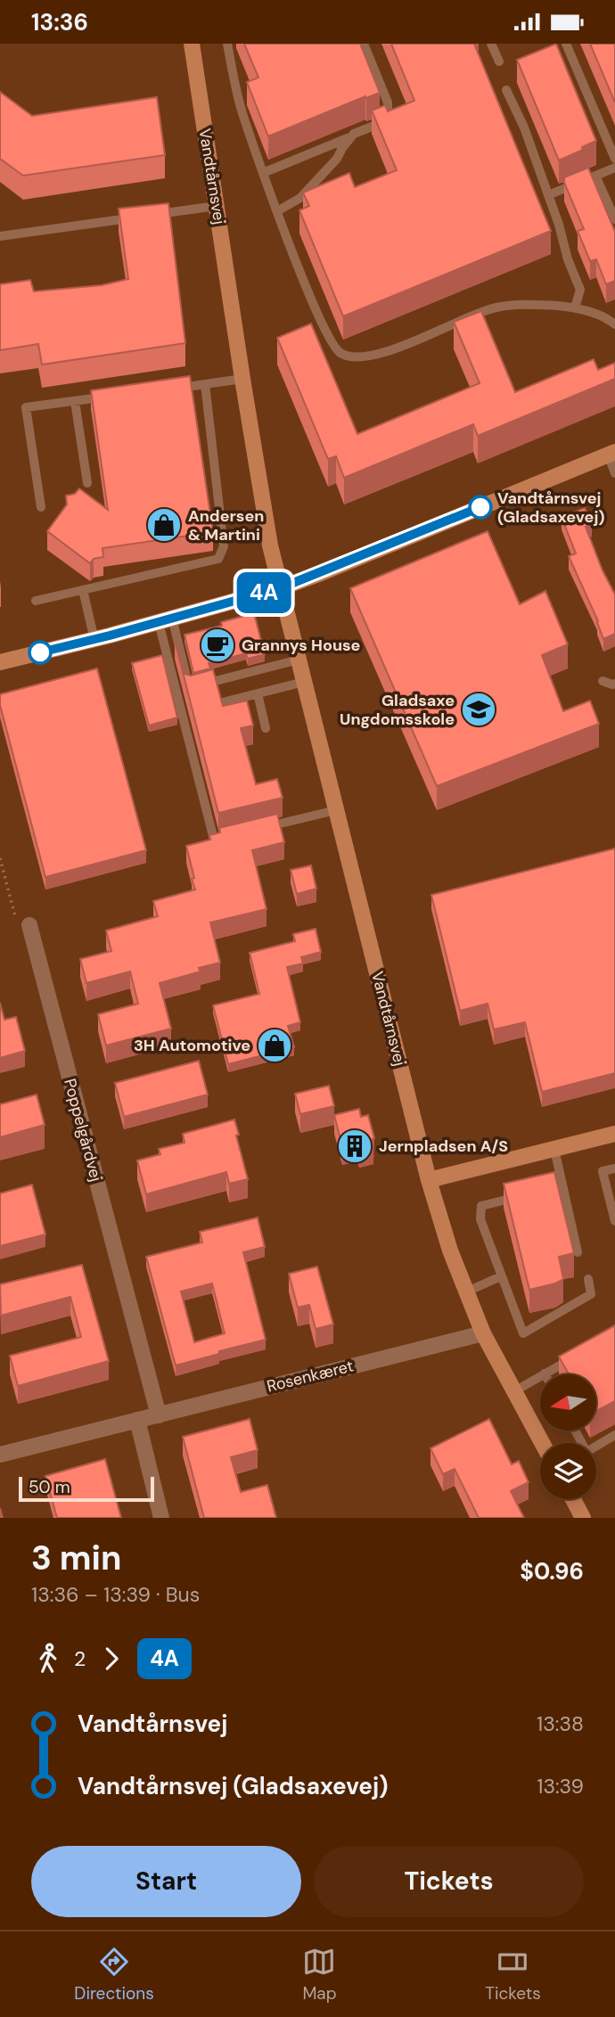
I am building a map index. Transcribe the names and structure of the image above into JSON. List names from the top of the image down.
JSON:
{
  "streets": {
    "street": ["Vandtårnsvej", "Poppelgårdvej", "Rosenkæret"]
  },
  "crossings": [
    ["Vandtårnsvej", "Rosenkæret"],
    ["Poppelgårdvej", "Rosenkæret"]
  ],
  "places": {
    "other": ["Vandtårnsvej (Gladsaxevej)"],
    "shop": ["Andersen & Martini", "3H Automotive"],
    "cafe": ["Grannys House"],
    "school or university": ["Gladsaxe Ungdomsskole"],
    "building": ["Jernpladsen A/S"]
  },
  "lines": ["bus line 4A"],
  "scale_bar": "50 m",
  "north": "left",
  "page": {
    "status": "13:36",
    "on_map": "4A",
    "scale": "50 m",
    "heading": ["3 min", "13:36 – 13:39 · Bus", "$0.96"],
    "legs": ["2", "4A"],
    "list": [
      {
        "name": "Vandtårnsvej",
        "value": "13:38"
      },
      {
        "name": "Vandtårnsvej (Gladsaxevej)",
        "value": "13:39"
      }
    ],
    "buttons": ["Start", "Tickets"],
    "tabs": ["Directions", "Map", "Tickets"]
  }
}
